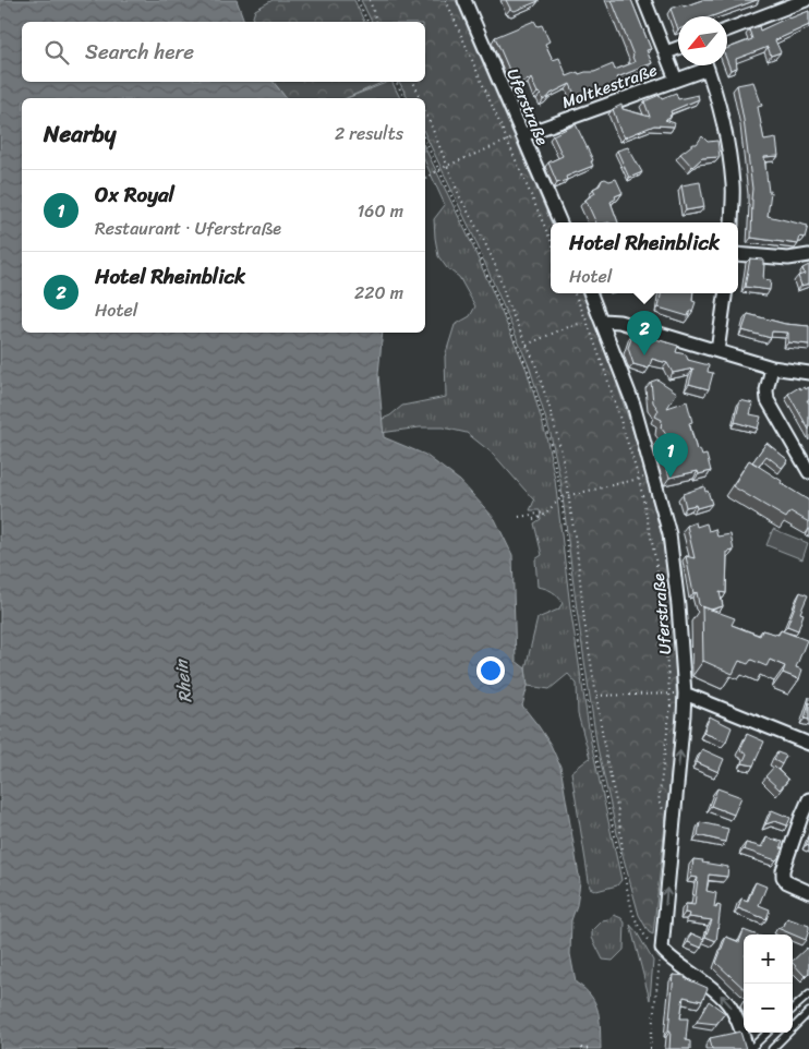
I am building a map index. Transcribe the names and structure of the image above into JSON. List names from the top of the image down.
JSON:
{
  "streets": {
    "street": ["Moltkestraße", "Uferstraße"]
  },
  "crossings": [
    ["Moltkestraße", "Uferstraße"]
  ],
  "water": ["Rhein"],
  "north": "bottom left",
  "page": {
    "search": "Search here",
    "heading": ["Nearby", "2 results"],
    "list": [
      {
        "mark": "1",
        "name": "Ox Royal",
        "note": "Restaurant · Uferstraße",
        "value": "160 m"
      },
      {
        "mark": "2",
        "name": "Hotel Rheinblick",
        "note": "Hotel",
        "value": "220 m"
      }
    ],
    "popup": ["Hotel Rheinblick", "Hotel"],
    "pins": ["2", "1"],
    "map_buttons": ["+", "−"]
  }
}
